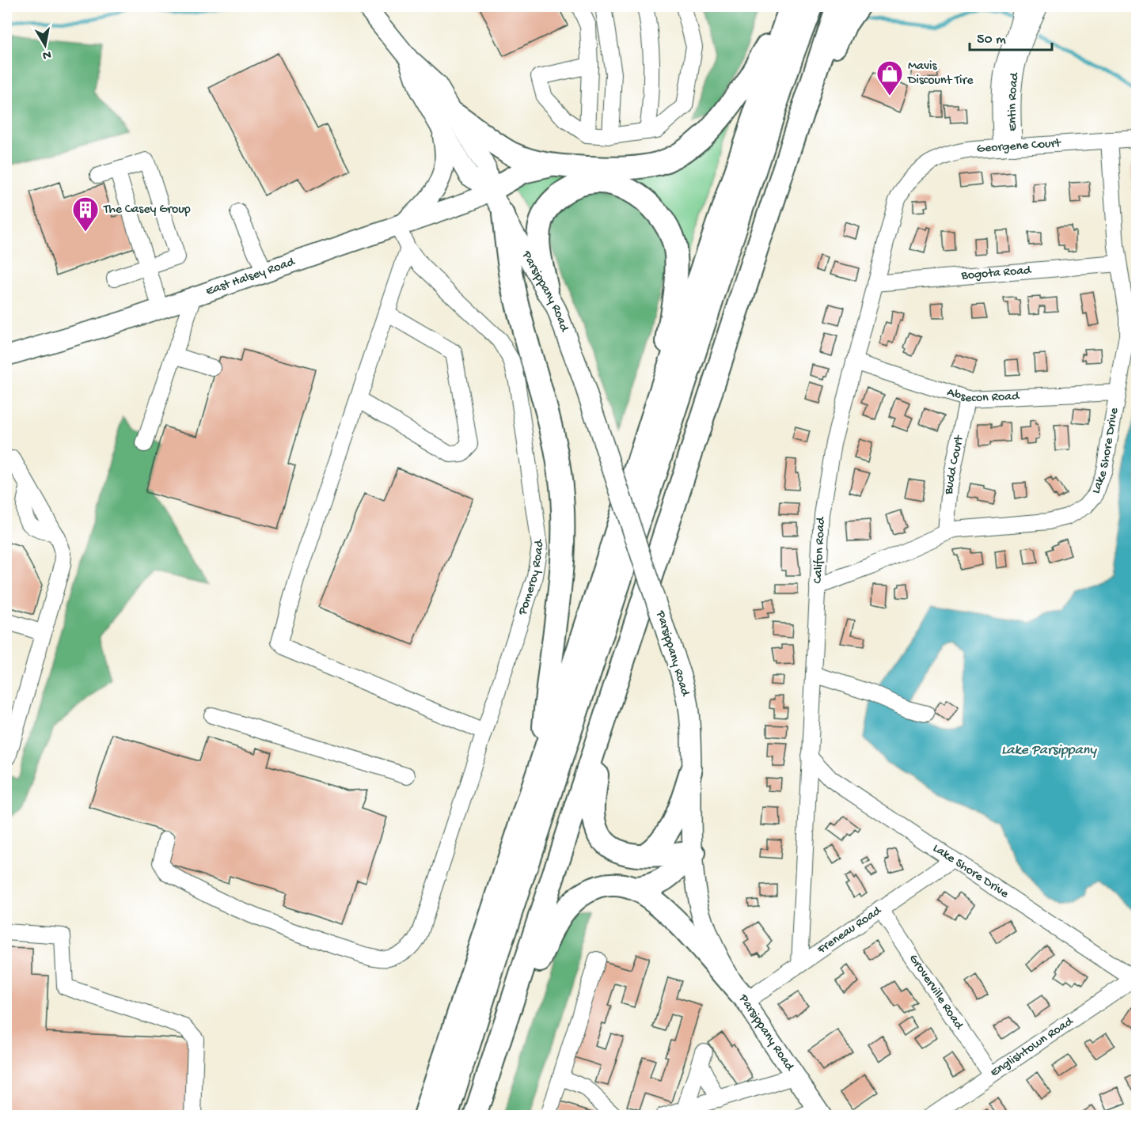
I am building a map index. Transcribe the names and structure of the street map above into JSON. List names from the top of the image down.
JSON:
{
  "streets": {
    "main road": ["East Halsey Road", "Parsippany Road"],
    "street": [
      "Entin Road",
      "Georgene Court",
      "Bogota Road",
      "Absecon Road",
      "Lake Shore Drive",
      "Budd Court",
      "Califon Road",
      "Pomeroy Road",
      "Freneau Road",
      "Groverville Road",
      "Englishtown Road"
    ]
  },
  "crossings": [
    ["Entin Road", "Georgene Court"],
    ["Georgene Court", "Lake Shore Drive"],
    ["Georgene Court", "Califon Road"],
    ["Bogota Road", "Lake Shore Drive"],
    ["Bogota Road", "Califon Road"],
    ["East Halsey Road", "Parsippany Road"],
    ["East Halsey Road", "Pomeroy Road"],
    ["Parsippany Road", "Freneau Road"],
    ["Absecon Road", "Lake Shore Drive"],
    ["Absecon Road", "Budd Court"],
    ["Absecon Road", "Califon Road"],
    ["Lake Shore Drive", "Budd Court"],
    ["Lake Shore Drive", "Califon Road"],
    ["Lake Shore Drive", "Freneau Road"],
    ["Lake Shore Drive", "Englishtown Road"],
    ["Califon Road", "Freneau Road"],
    ["Freneau Road", "Groverville Road"],
    ["Groverville Road", "Englishtown Road"]
  ],
  "water": ["Lake Parsippany"],
  "places": {
    "shop": ["Mavis Discount Tire"],
    "building": ["The Casey Group"]
  },
  "scale_bar": "50 m",
  "north": "bottom"
}
